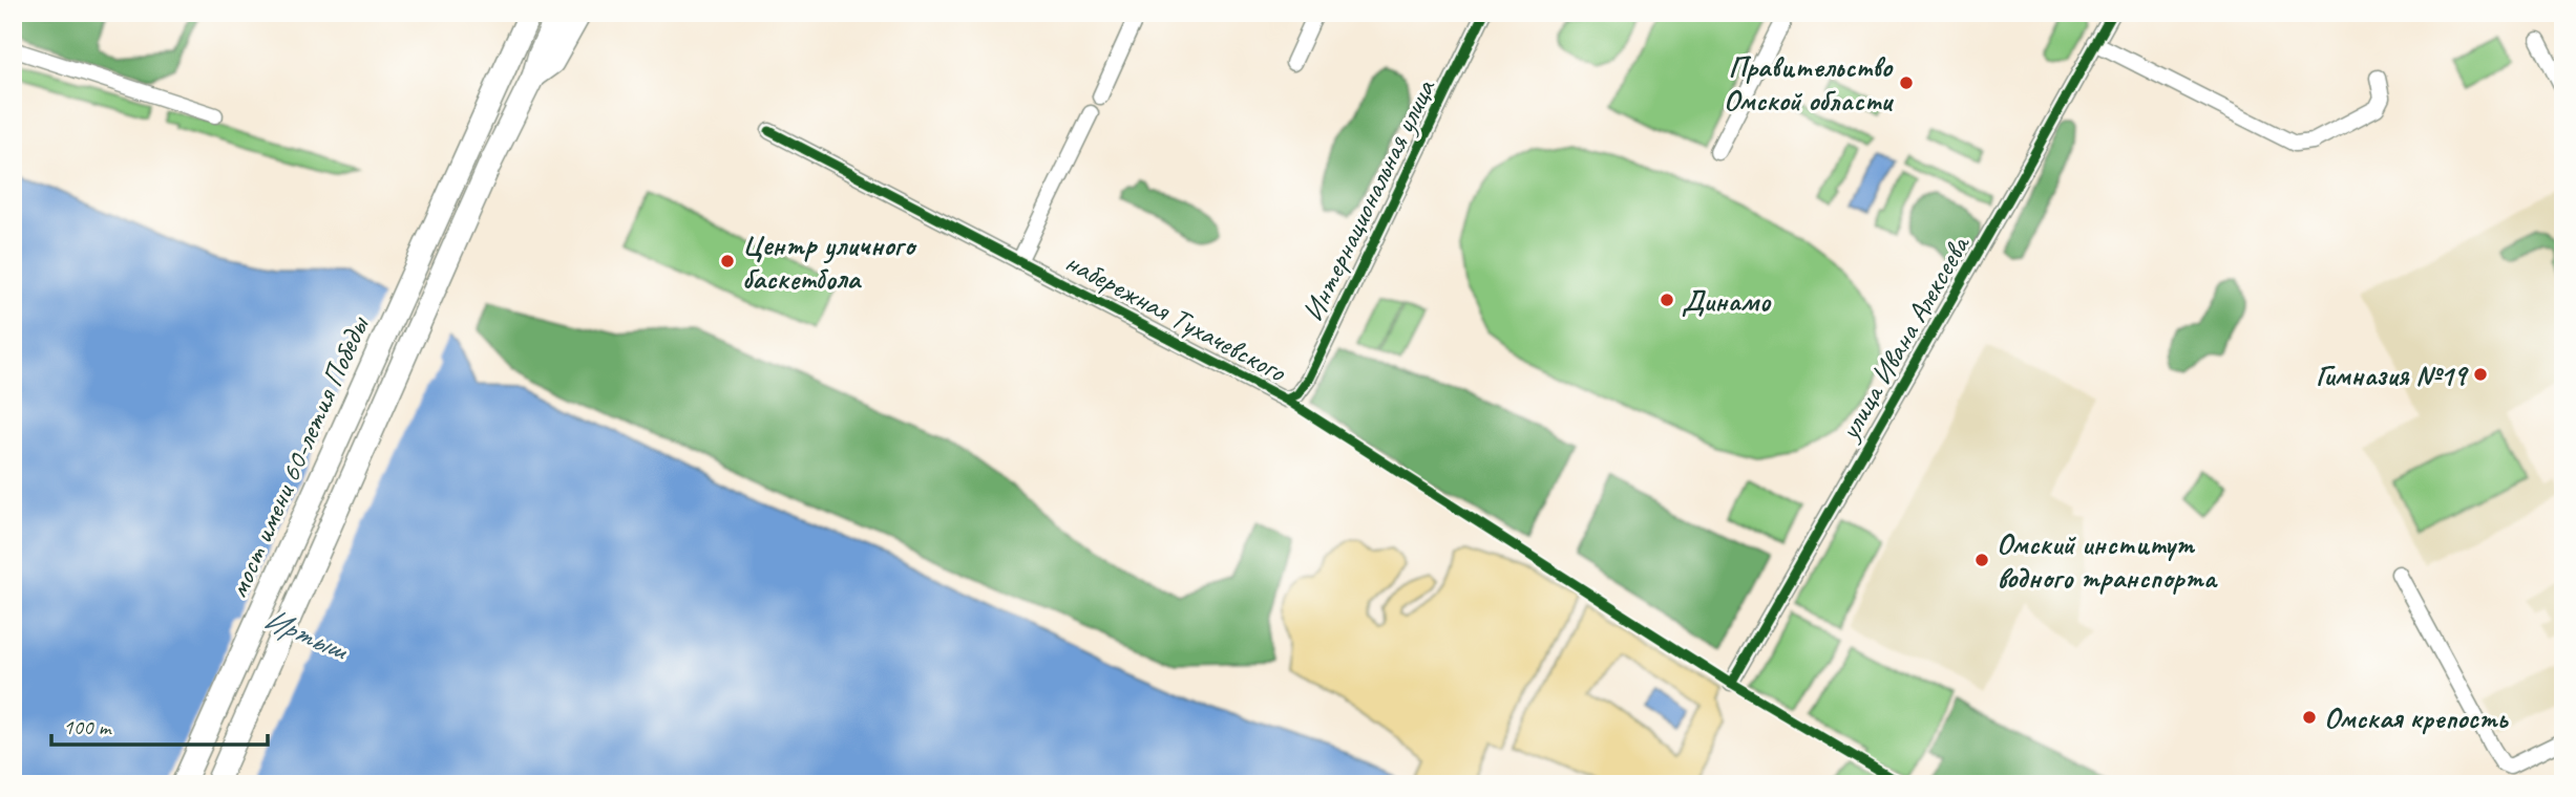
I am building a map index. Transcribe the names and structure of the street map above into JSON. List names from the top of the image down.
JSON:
{
  "streets": {
    "main road": ["мост имени 60-летия Победы"],
    "street": ["Интернациональная улица", "набережная Тухачевского", "улица Ивана Алексеева"]
  },
  "crossings": [
    ["Интернациональная улица", "набережная Тухачевского"]
  ],
  "water": ["Иртыш"],
  "places": [
    "Правительство Омской области",
    "Центр уличного баскетбола",
    "Динамо",
    "Гимназия №19",
    "Омский институт водного транспорта",
    "Омская крепость"
  ],
  "scale_bar": "100 m"
}
